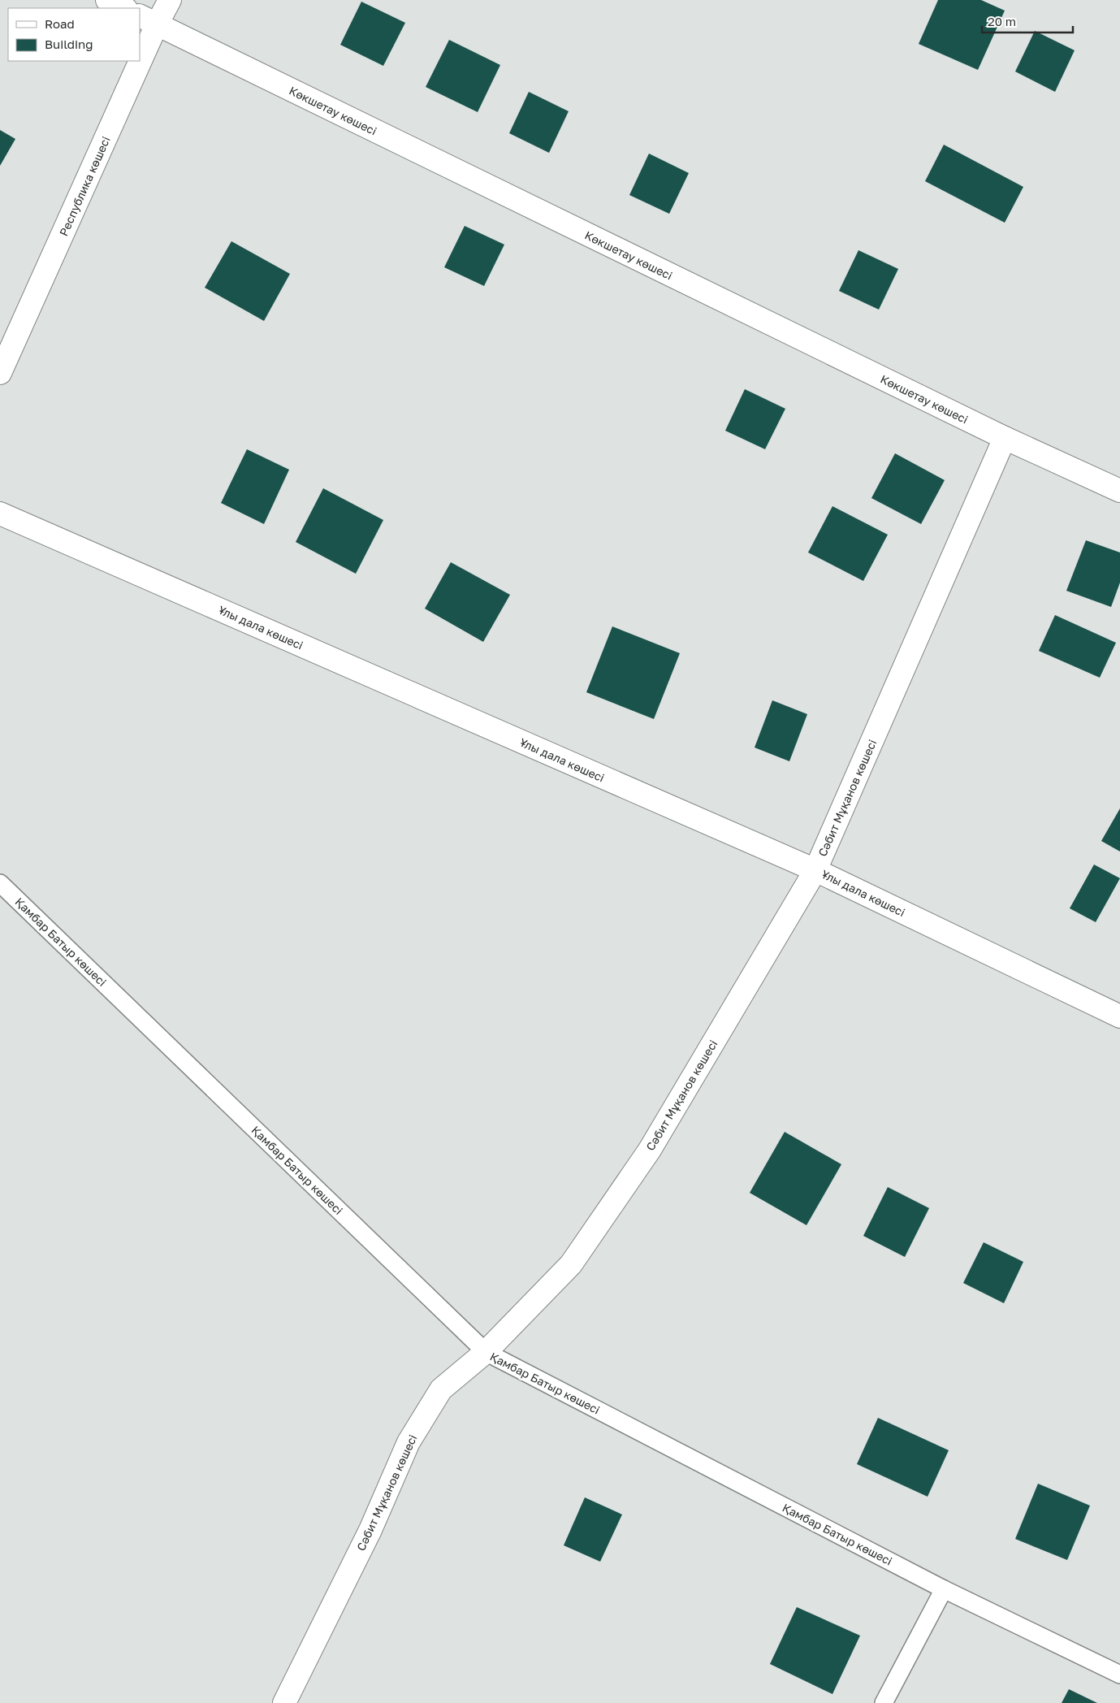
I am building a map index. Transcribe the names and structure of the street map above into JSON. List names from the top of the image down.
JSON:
{
  "streets": {
    "street": [
      "Көкшетау көшесі",
      "Республика көшесі",
      "Ұлы дала көшесі",
      "Сәбит Мұқанов көшесі"
    ],
    "lane": ["Қамбар Батыр көшесі"]
  },
  "crossings": [
    ["Көкшетау көшесі", "Республика көшесі"],
    ["Көкшетау көшесі", "Сәбит Мұқанов көшесі"],
    ["Ұлы дала көшесі", "Сәбит Мұқанов көшесі"],
    ["Сәбит Мұқанов көшесі", "Қамбар Батыр көшесі"]
  ],
  "legend": ["Road", "Building"],
  "scale_bar": "20 m"
}
